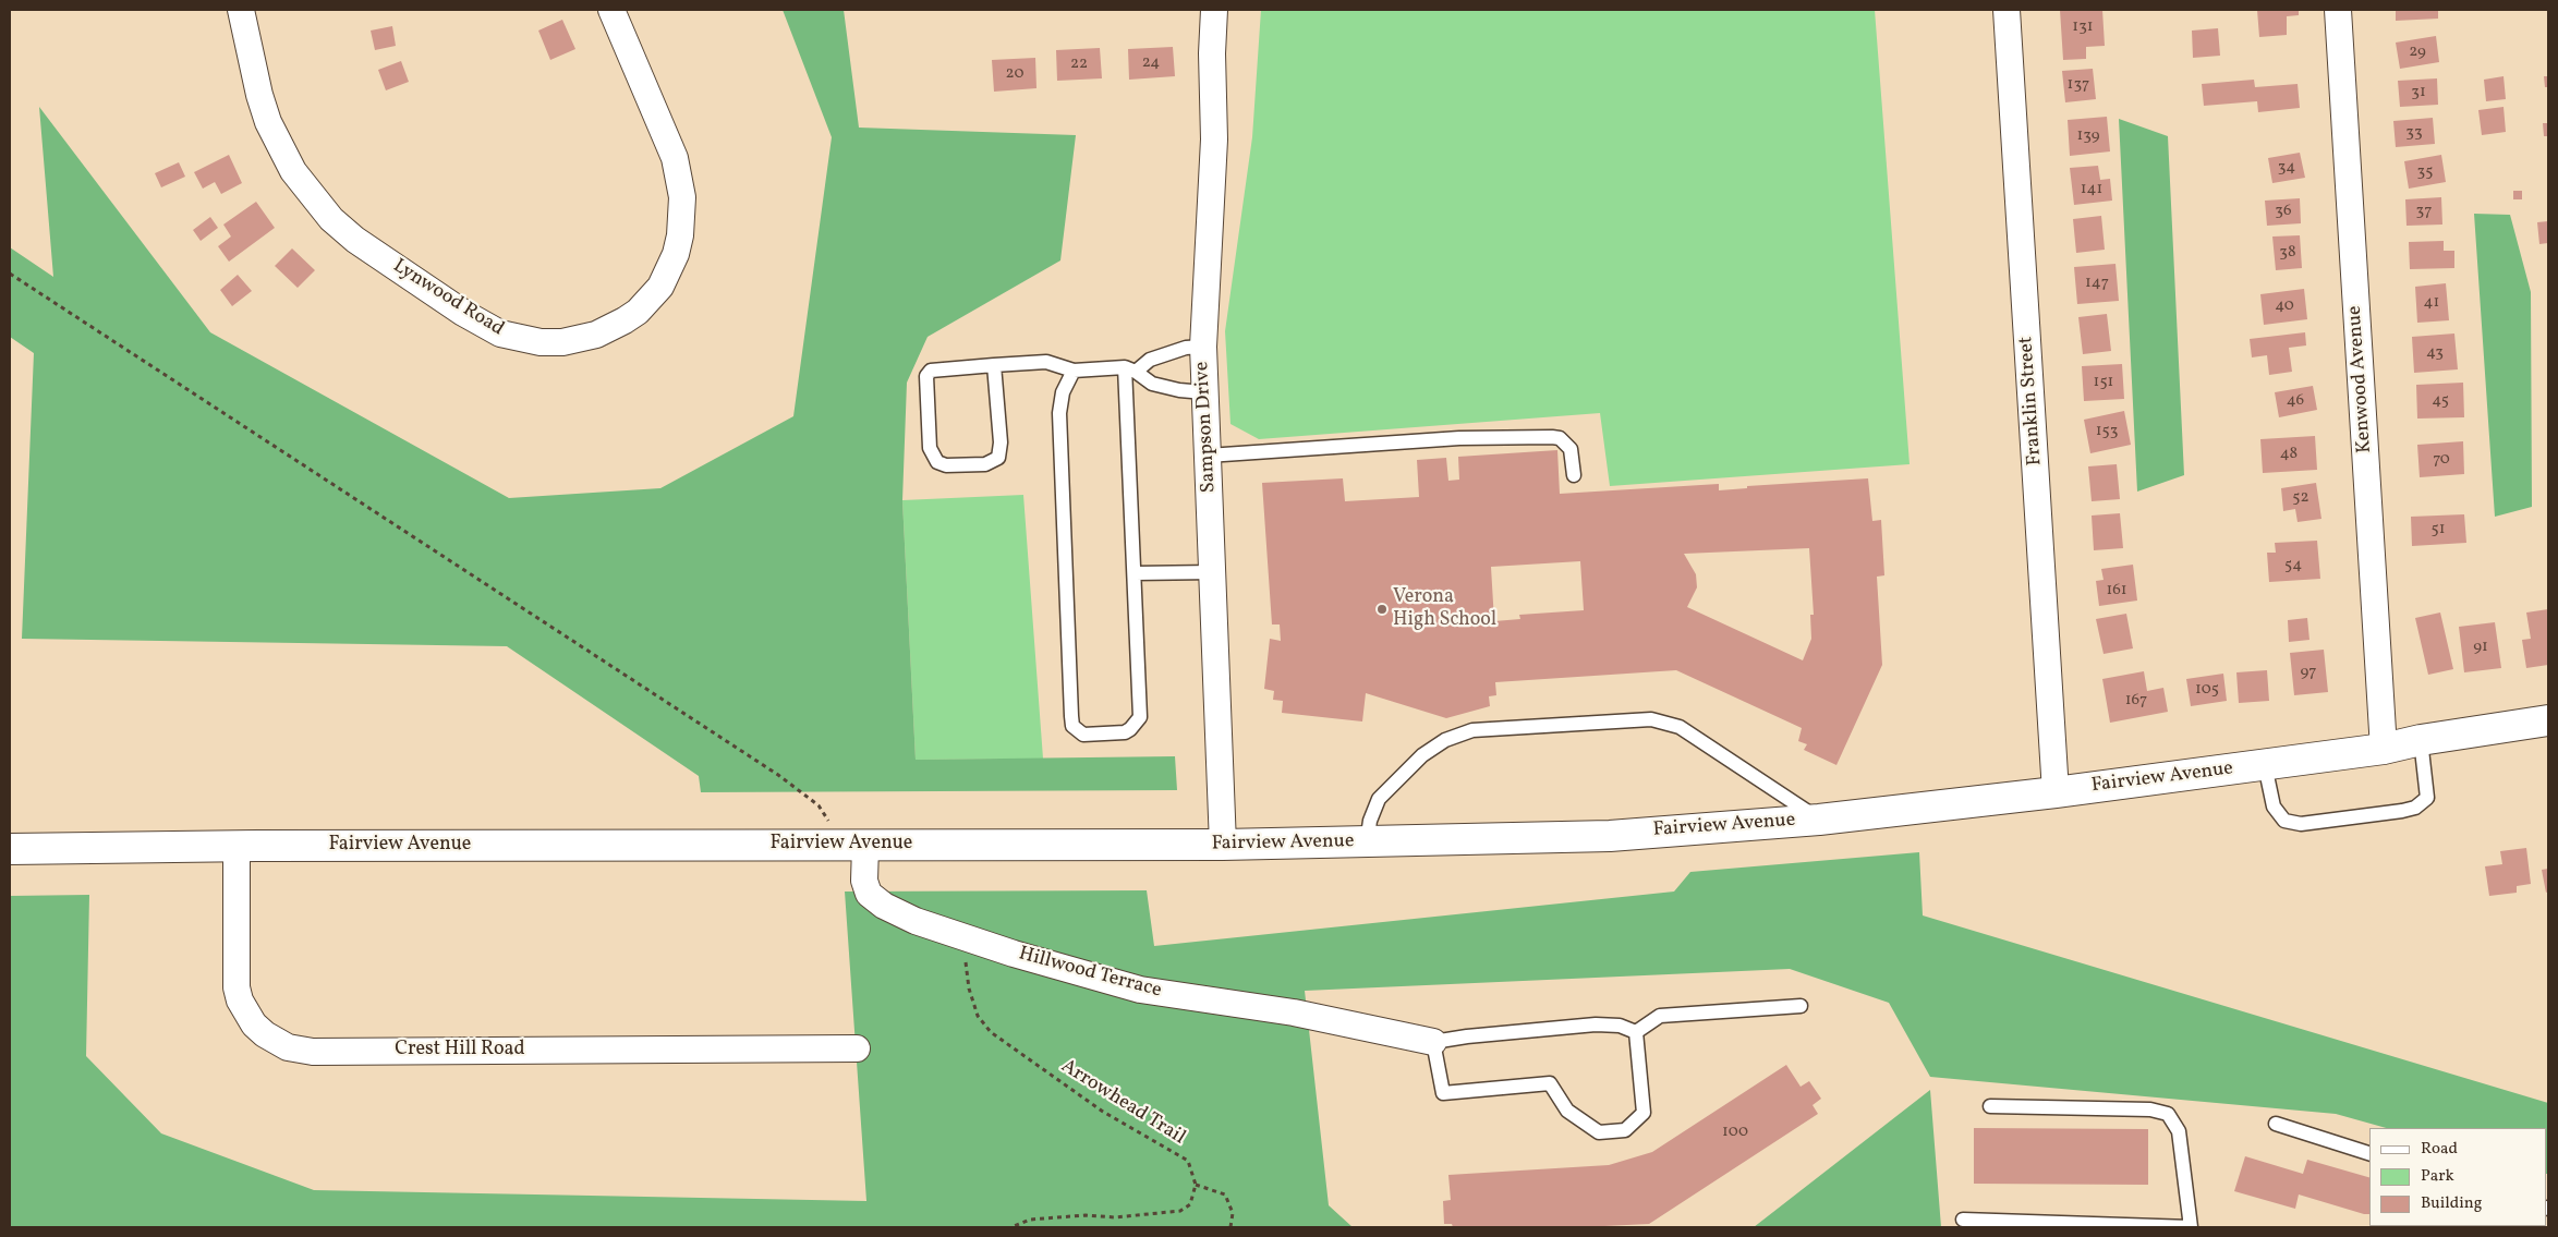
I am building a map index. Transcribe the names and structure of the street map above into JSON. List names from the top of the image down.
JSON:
{
  "streets": {
    "main road": ["Fairview Avenue"],
    "street": [
      "Lynwood Road",
      "Kenwood Avenue",
      "Franklin Street",
      "Sampson Drive",
      "Hillwood Terrace",
      "Crest Hill Road"
    ],
    "path": ["Arrowhead Trail"]
  },
  "crossings": [
    ["Kenwood Avenue", "Fairview Avenue"],
    ["Franklin Street", "Fairview Avenue"],
    ["Sampson Drive", "Fairview Avenue"],
    ["Fairview Avenue", "Hillwood Terrace"],
    ["Fairview Avenue", "Crest Hill Road"]
  ],
  "places": ["Verona High School"],
  "house_numbers": [
    "131",
    "29",
    "24",
    "22",
    "20",
    "137",
    "31",
    "33",
    "139",
    "34",
    "35",
    "141",
    "36",
    "37",
    "38",
    "147",
    "41",
    "40",
    "43",
    "151",
    "46",
    "45",
    "153",
    "48",
    "70",
    "52",
    "51",
    "54",
    "161",
    "91",
    "97",
    "105",
    "167",
    "100"
  ],
  "legend": ["Road", "Park", "Building"]
}
